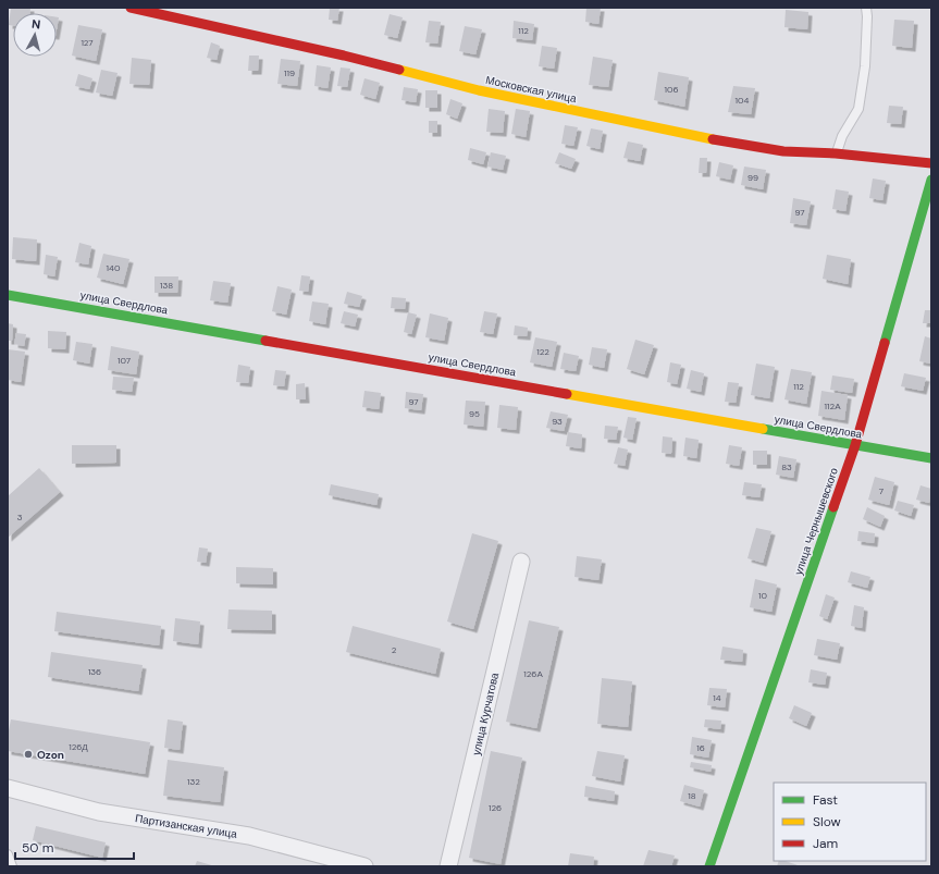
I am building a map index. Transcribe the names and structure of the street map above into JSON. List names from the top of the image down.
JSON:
{
  "streets": {
    "street": [
      "Московская улица",
      "улица Свердлова",
      "улица Чернышевского",
      "улица Курчатова",
      "Партизанская улица"
    ]
  },
  "crossings": [
    ["улица Свердлова", "улица Чернышевского"]
  ],
  "places": ["Ozon"],
  "house_numbers": [
    "112",
    "127",
    "119",
    "106",
    "104",
    "99",
    "97",
    "140",
    "138",
    "122",
    "107",
    "112",
    "97",
    "112А",
    "95",
    "93",
    "83",
    "7",
    "3",
    "10",
    "2",
    "136",
    "126А",
    "14",
    "126Д",
    "16",
    "132",
    "18",
    "126"
  ],
  "legend": ["Fast", "Slow", "Jam"],
  "scale_bar": "50 m",
  "north": "top"
}
